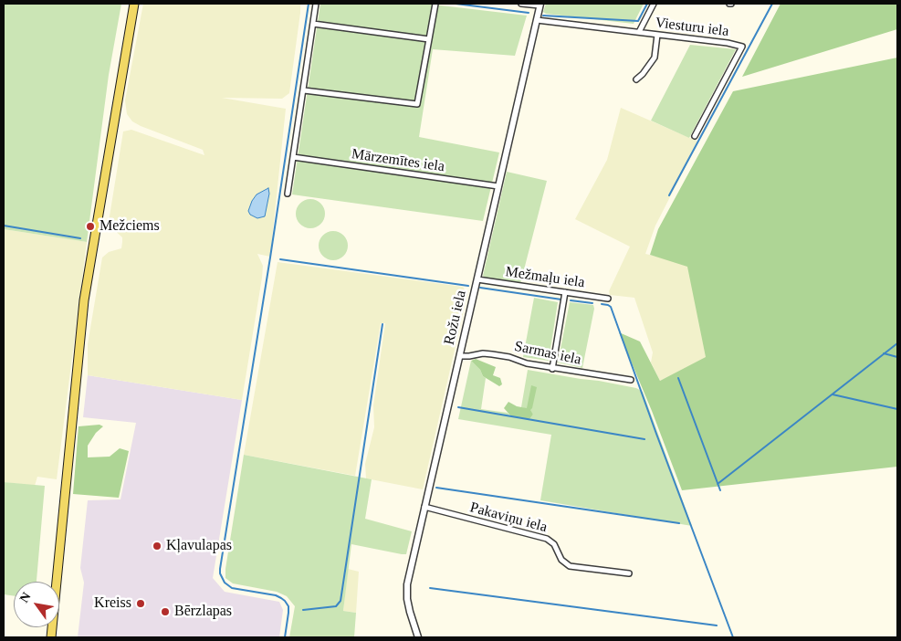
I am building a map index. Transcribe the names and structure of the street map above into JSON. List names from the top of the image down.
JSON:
{
  "streets": {
    "street": [
      "Viesturu iela",
      "Mārzemītes iela",
      "Mežmaļu iela",
      "Rožu iela",
      "Sarmas iela",
      "Pakaviņu iela"
    ]
  },
  "crossings": [
    ["Viesturu iela", "Rožu iela"],
    ["Mārzemītes iela", "Rožu iela"],
    ["Mežmaļu iela", "Rožu iela"],
    ["Rožu iela", "Sarmas iela"],
    ["Rožu iela", "Pakaviņu iela"]
  ],
  "places": [
    "Mežciems",
    "Kļavulapas",
    "Kreiss",
    "Bērzlapas"
  ],
  "north": "top left"
}
